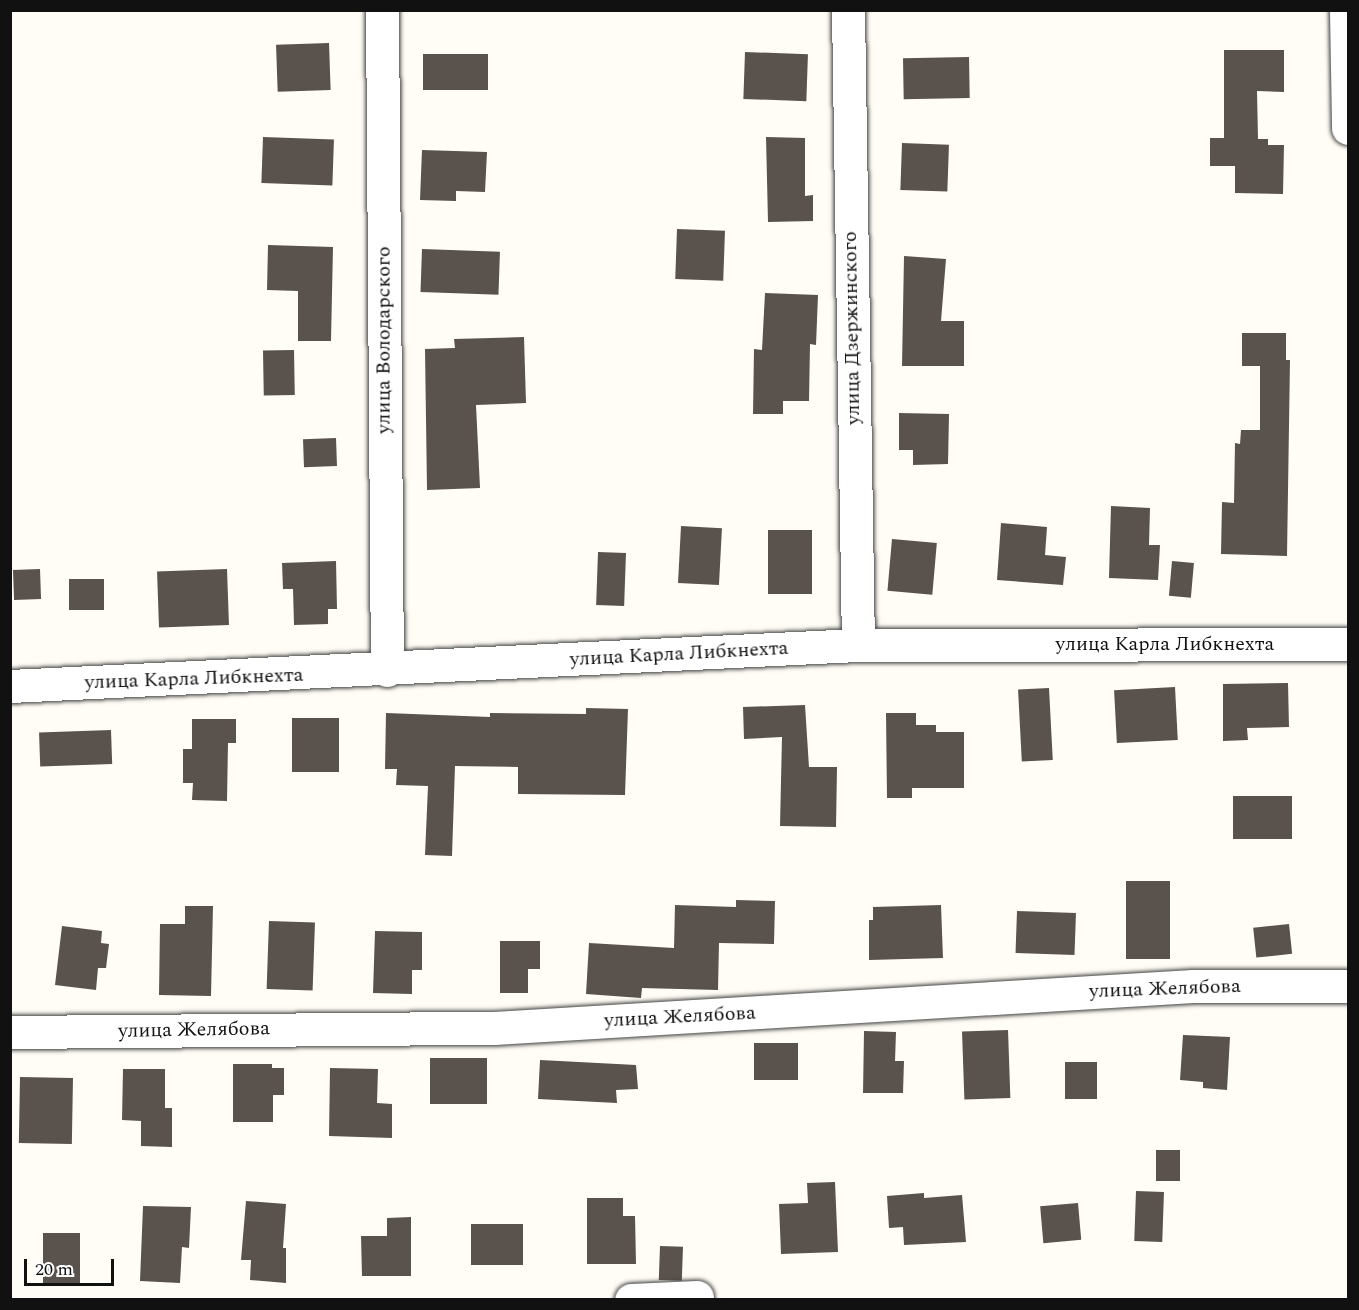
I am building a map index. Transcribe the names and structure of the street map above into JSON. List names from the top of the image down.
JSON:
{
  "streets": {
    "street": [
      "улица Дзержинского",
      "улица Володарского",
      "улица Карла Либкнехта",
      "улица Желябова"
    ]
  },
  "crossings": [
    ["улица Дзержинского", "улица Карла Либкнехта"],
    ["улица Володарского", "улица Карла Либкнехта"]
  ],
  "scale_bar": "20 m"
}
